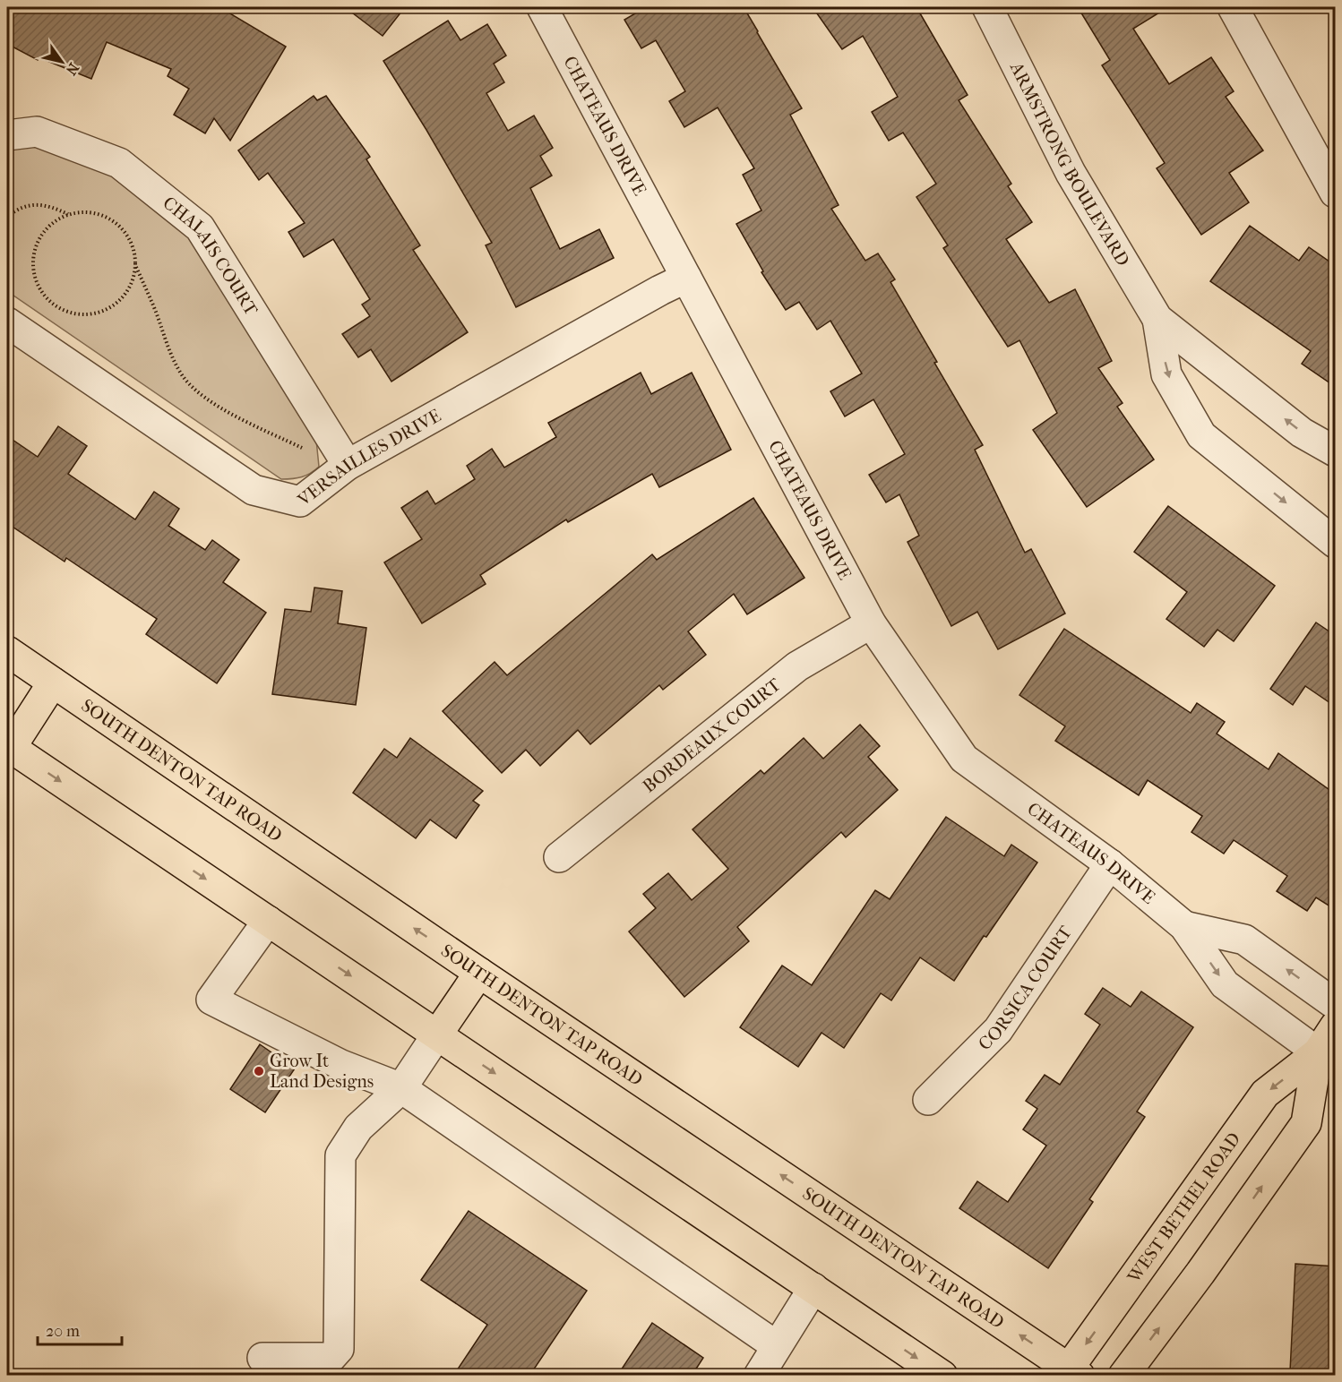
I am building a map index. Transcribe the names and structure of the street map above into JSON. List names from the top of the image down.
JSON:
{
  "streets": {
    "main road": ["SOUTH DENTON TAP ROAD", "WEST BETHEL ROAD"],
    "street": [
      "CHATEAUS DRIVE",
      "ARMSTRONG BOULEVARD",
      "CHALAIS COURT",
      "VERSAILLES DRIVE",
      "BORDEAUX COURT",
      "CORSICA COURT"
    ]
  },
  "crossings": [
    ["CHATEAUS DRIVE", "VERSAILLES DRIVE"],
    ["CHATEAUS DRIVE", "BORDEAUX COURT"],
    ["CHATEAUS DRIVE", "CORSICA COURT"],
    ["CHATEAUS DRIVE", "WEST BETHEL ROAD"],
    ["CHALAIS COURT", "VERSAILLES DRIVE"],
    ["SOUTH DENTON TAP ROAD", "WEST BETHEL ROAD"]
  ],
  "places": ["Grow It Land Designs"],
  "scale_bar": "20 m",
  "north": "bottom right"
}
